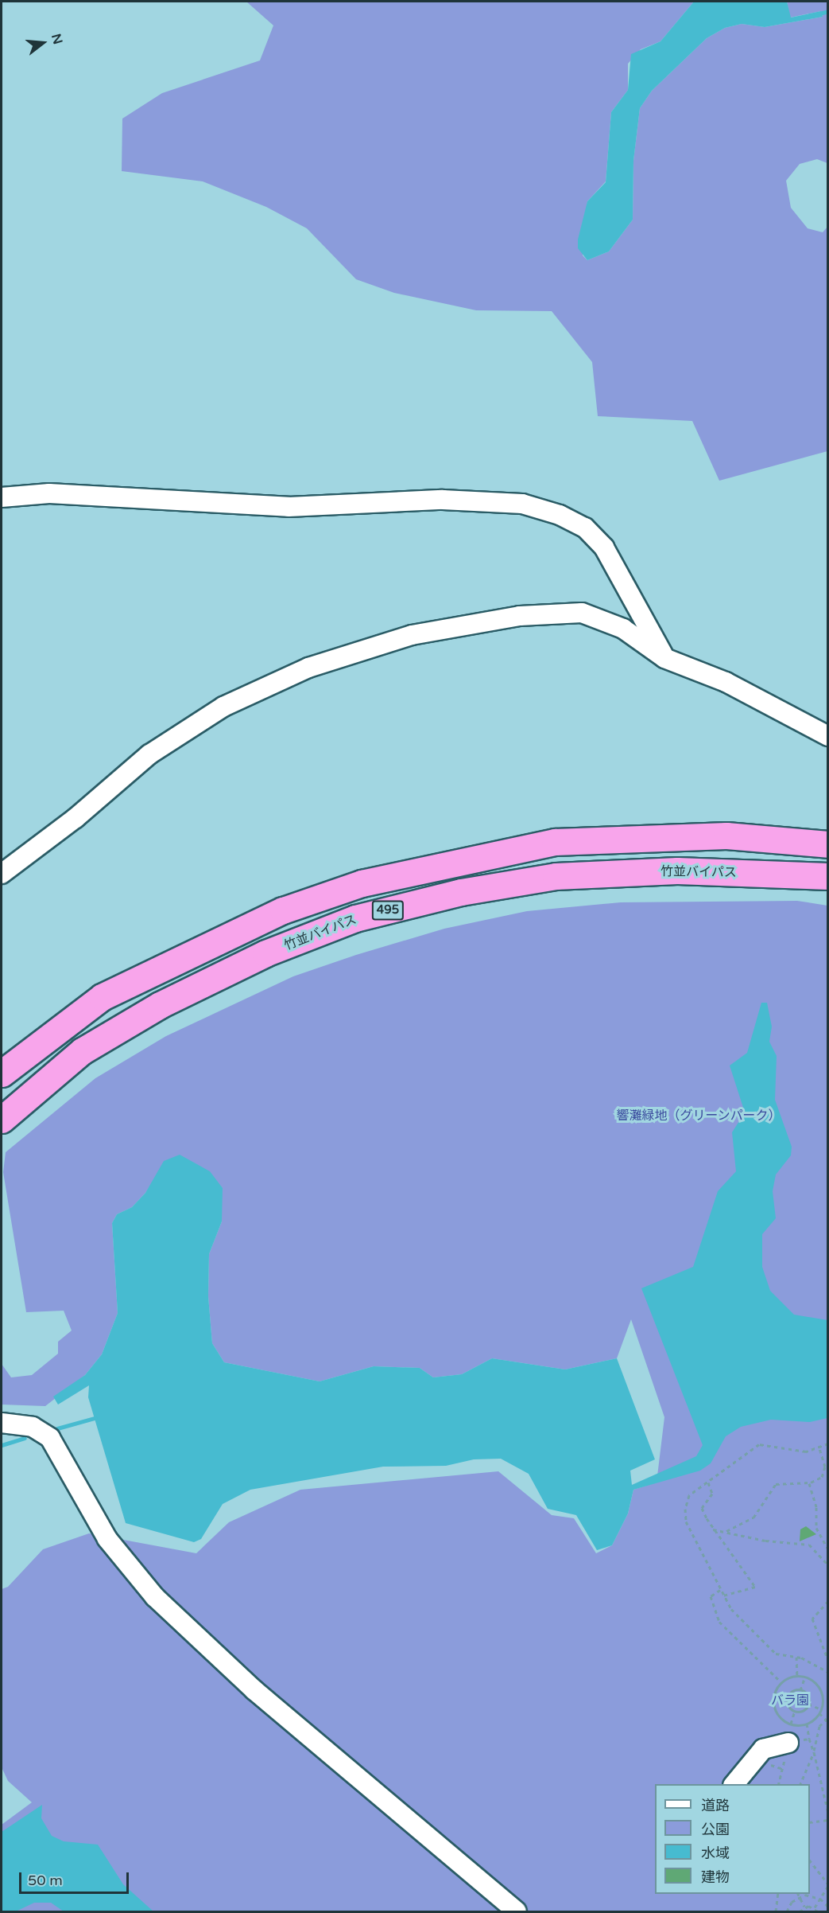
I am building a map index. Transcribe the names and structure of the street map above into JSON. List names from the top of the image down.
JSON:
{
  "streets": {
    "highway": ["竹並バイパス", "495"]
  },
  "parks": ["響灘緑地（グリーンパーク）", "バラ園"],
  "legend": [
    "道路",
    "公園",
    "水域",
    "建物"
  ],
  "scale_bar": "50 m",
  "north": "right"
}
